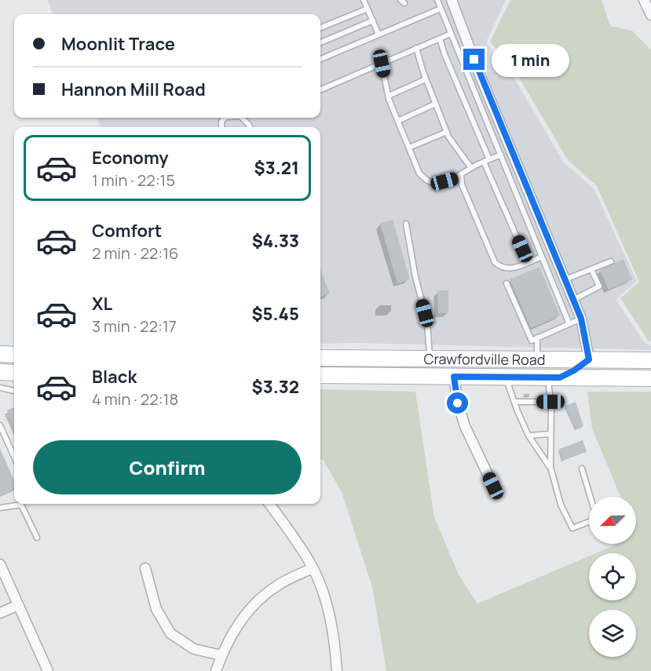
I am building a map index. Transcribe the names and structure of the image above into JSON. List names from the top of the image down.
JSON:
{
  "streets": {
    "main road": ["Crawfordville Road"]
  },
  "north": "bottom left",
  "page": {
    "banner": ["Moonlit Trace", "Hannon Mill Road"],
    "bubble": "1 min",
    "list": [
      {
        "name": "Economy",
        "note": "1 min · 22:15",
        "value": "$3.21"
      },
      {
        "name": "Comfort",
        "note": "2 min · 22:16",
        "value": "$4.33"
      },
      {
        "name": "XL",
        "note": "3 min · 22:17",
        "value": "$5.45"
      },
      {
        "name": "Black",
        "note": "4 min · 22:18",
        "value": "$3.32"
      }
    ],
    "buttons": "Confirm"
  }
}
